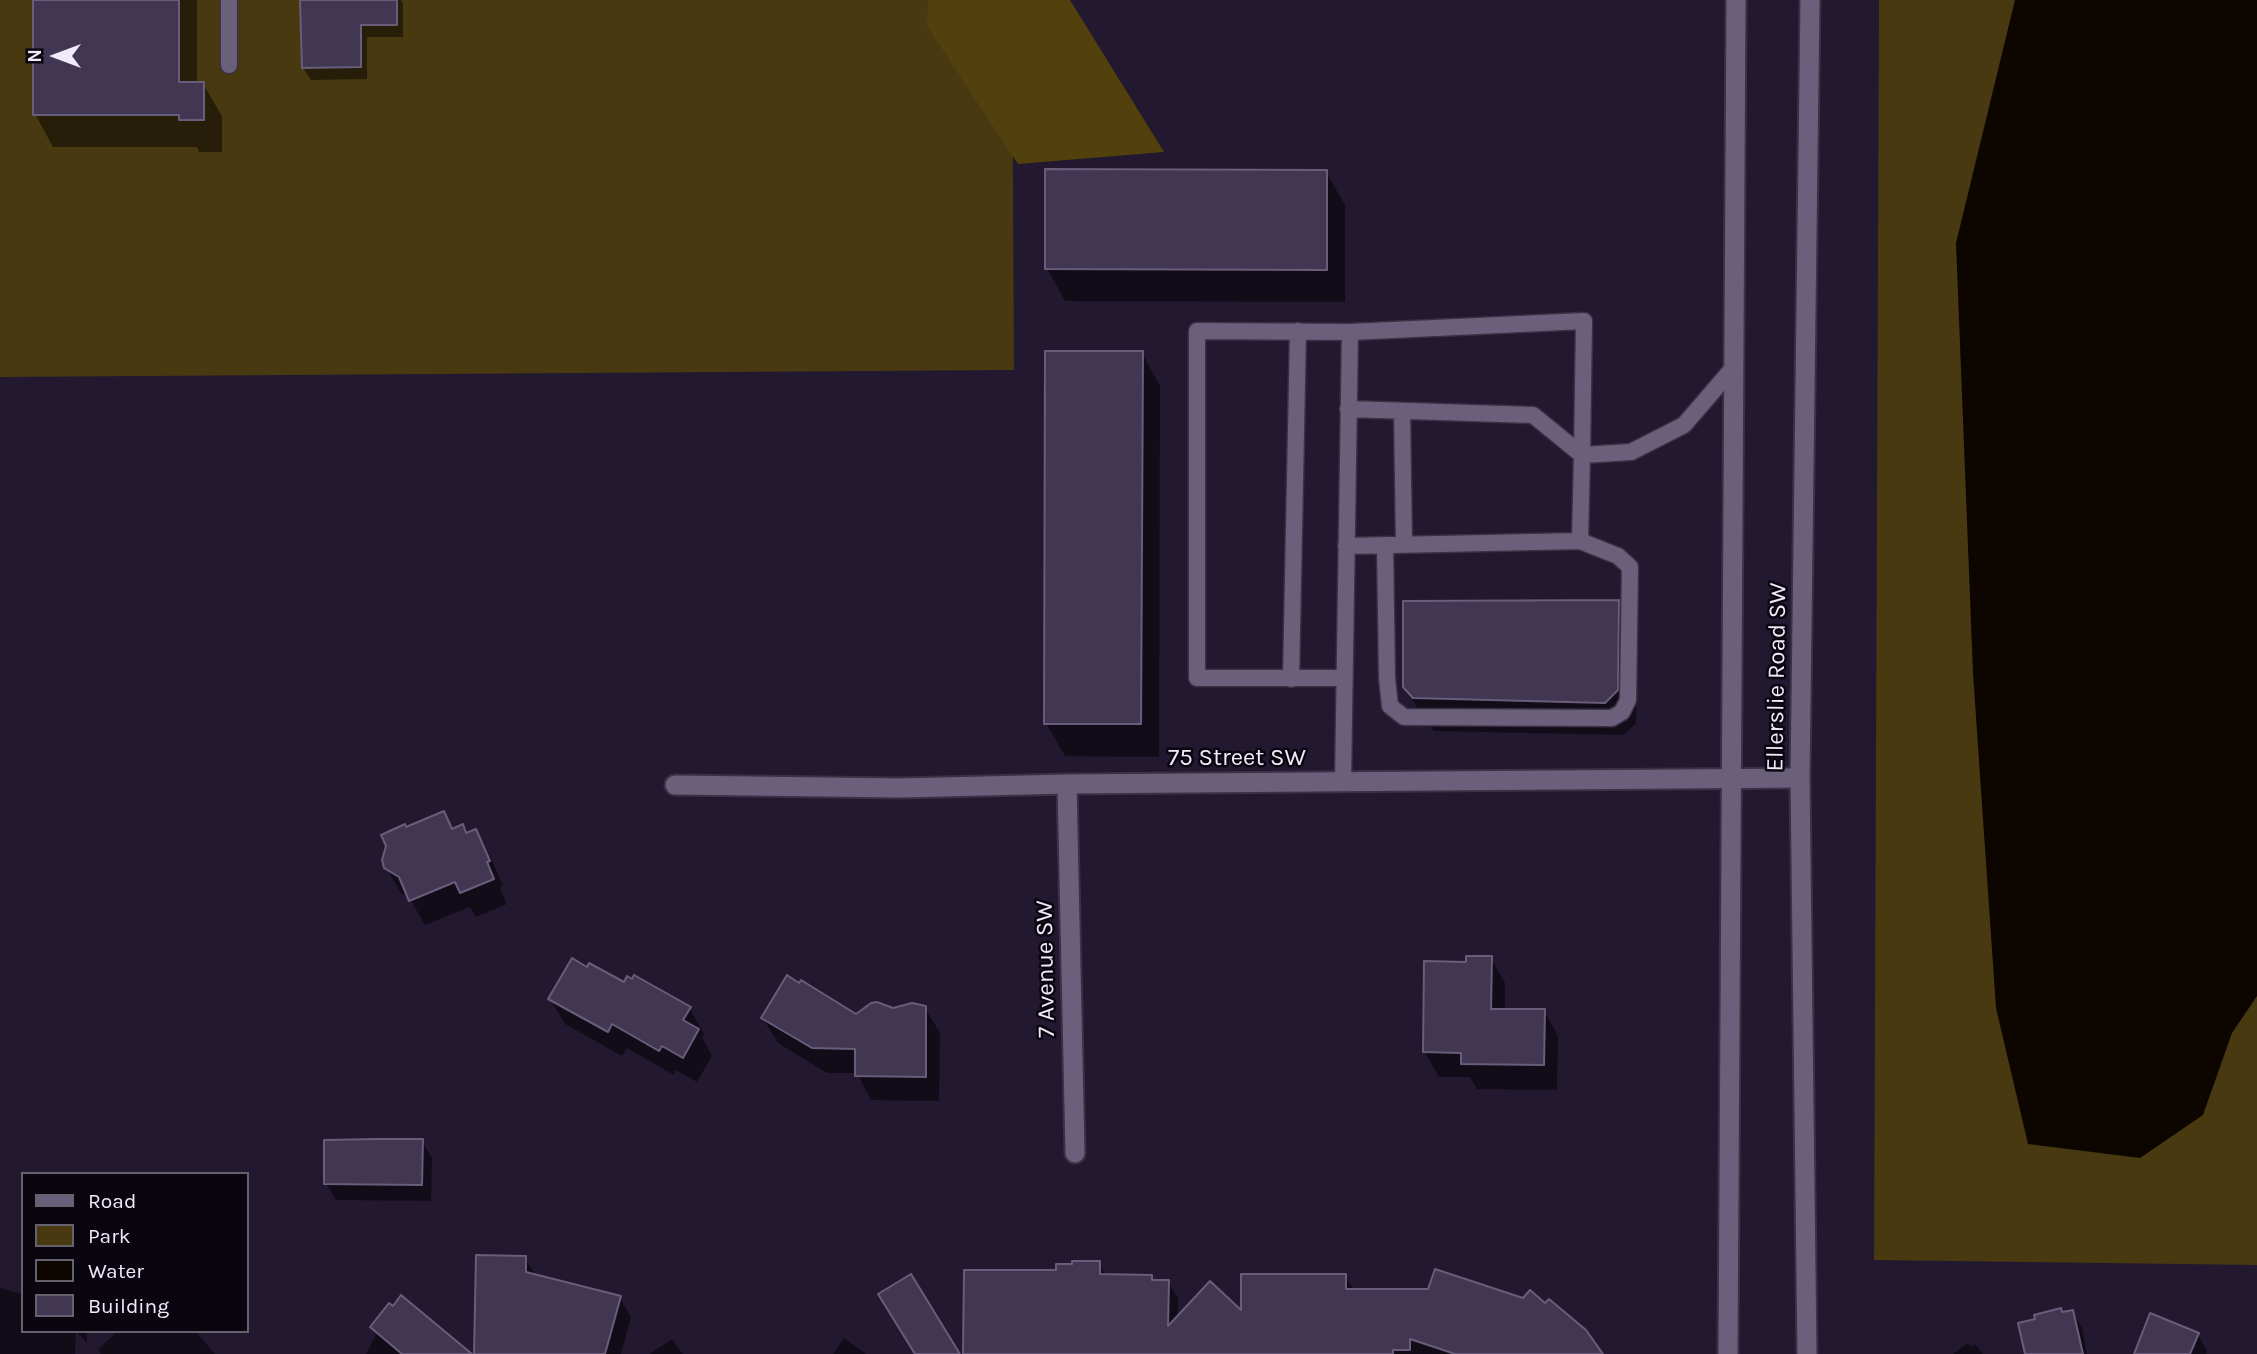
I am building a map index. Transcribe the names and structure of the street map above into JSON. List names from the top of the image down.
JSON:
{
  "streets": {
    "main road": ["Ellerslie Road SW", "75 Street SW", "7 Avenue SW"]
  },
  "crossings": [
    ["Ellerslie Road SW", "75 Street SW"],
    ["75 Street SW", "7 Avenue SW"]
  ],
  "legend": [
    "Road",
    "Park",
    "Water",
    "Building"
  ],
  "north": "left"
}
